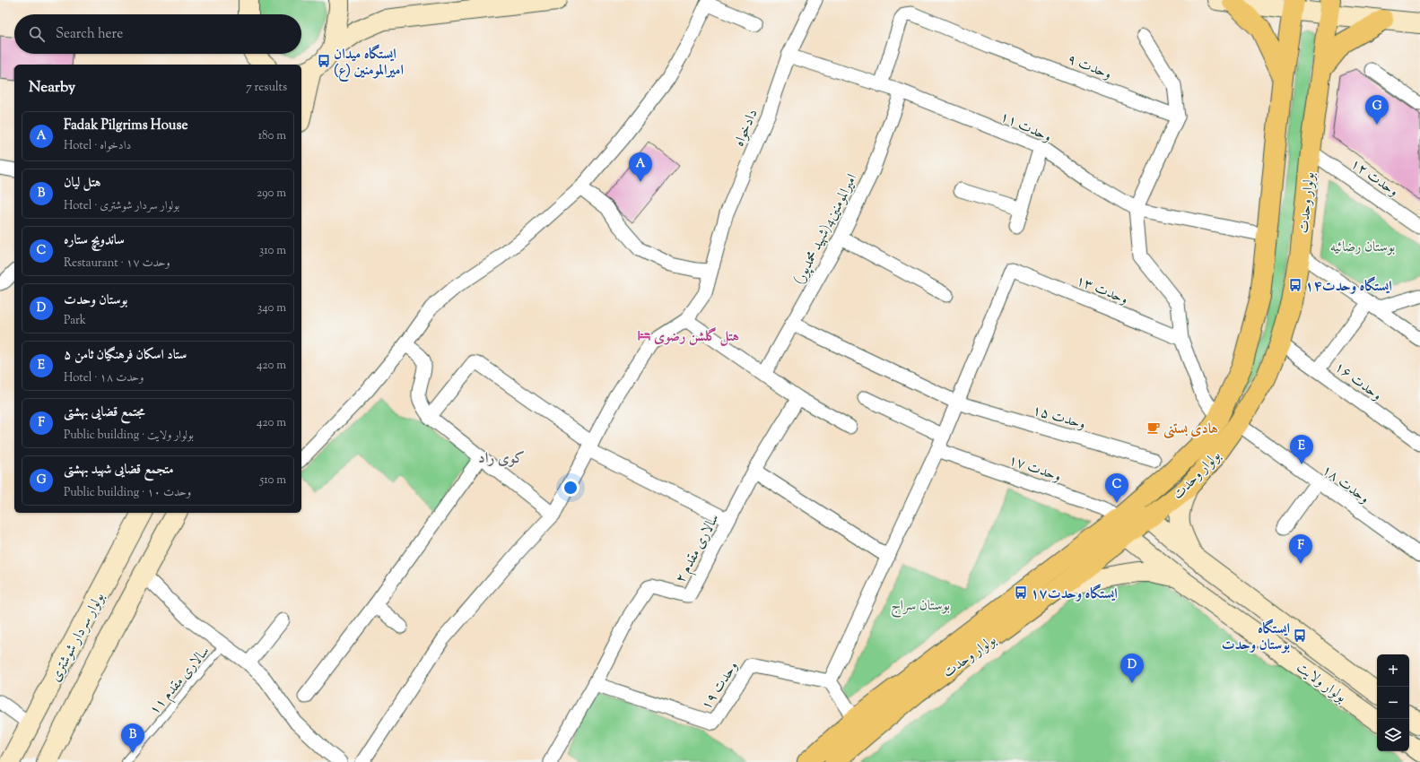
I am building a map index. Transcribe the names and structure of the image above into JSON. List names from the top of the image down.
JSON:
{
  "streets": {
    "main road": ["بولوار وحدت", "بولوار سردار شوشتری", "بولوار ولایت"],
    "street": [
      "وحدت ۹",
      "وحدت ۱۱",
      "دادخواه",
      "وحدت ۱۲",
      "امیرالمومنین4(شهید محمدپور)",
      "وحدت ۱۳",
      "وحدت ۱۶",
      "وحدت ۱۵",
      "وحدت ۱۷",
      "وحدت ۱۸",
      "سالاری مقدم ۲",
      "وحدت ۱۹"
    ],
    "lane": ["سالاری مقدم ۱۱"]
  },
  "crossings": [
    ["وحدت ۹", "وحدت ۱۱"],
    ["وحدت ۱۱", "دادخواه"],
    ["وحدت ۱۱", "بولوار وحدت"],
    ["وحدت ۱۱", "امیرالمومنین4(شهید محمدپور)"],
    ["وحدت ۱۲", "بولوار وحدت"],
    ["بولوار وحدت", "وحدت ۱۶"],
    ["بولوار وحدت", "وحدت ۱۷"],
    ["بولوار وحدت", "وحدت ۱۸"],
    ["بولوار وحدت", "بولوار ولایت"],
    ["امیرالمومنین4(شهید محمدپور)", "وحدت ۱۵"],
    ["وحدت ۱۳", "وحدت ۱۵"],
    ["وحدت ۱۷", "بولوار ولایت"],
    ["سالاری مقدم ۲", "وحدت ۱۹"]
  ],
  "districts": ["کوی راد"],
  "parks": ["بوستان رضائیه", "بوستان سراج"],
  "places": {
    "bus stop": [
      "ایستگاه میدان امیرالمومنین (ع)",
      "ایستگاه وحدت۱۴",
      "ایستگاه وحدت۱۷",
      "ایستگاه بوستان وحدت"
    ],
    "hotel": ["هتل گلشن رضوی"],
    "cafe": ["هادی بستنی"]
  },
  "page": {
    "search": "Search here",
    "heading": ["Nearby", "7 results"],
    "pins": [
      "G",
      "A",
      "E",
      "C",
      "F",
      "D",
      "B"
    ],
    "list": [
      {
        "mark": "A",
        "name": "Fadak Pilgrims House",
        "note": "Hotel · دادخواه",
        "value": "180 m"
      },
      {
        "mark": "B",
        "name": "هتل لیان",
        "note": "Hotel · بولوار سردار شوشتری",
        "value": "290 m"
      },
      {
        "mark": "C",
        "name": "ساندویچ ستاره",
        "note": "Restaurant · وحدت ۱۷",
        "value": "310 m"
      },
      {
        "mark": "D",
        "name": "بوستان وحدت",
        "note": "Park",
        "value": "340 m"
      },
      {
        "mark": "E",
        "name": "ستاد اسکان فرهنگیان ثامن ۵",
        "note": "Hotel · وحدت ۱۸",
        "value": "420 m"
      },
      {
        "mark": "F",
        "name": "مجتمع قضایی بهشتی",
        "note": "Public building · بولوار ولایت",
        "value": "420 m"
      },
      {
        "mark": "G",
        "name": "متجمع قضایی شهید بهشتی",
        "note": "Public building · وحدت ۱۰",
        "value": "510 m"
      }
    ],
    "map_buttons": ["+", "−"]
  }
}
